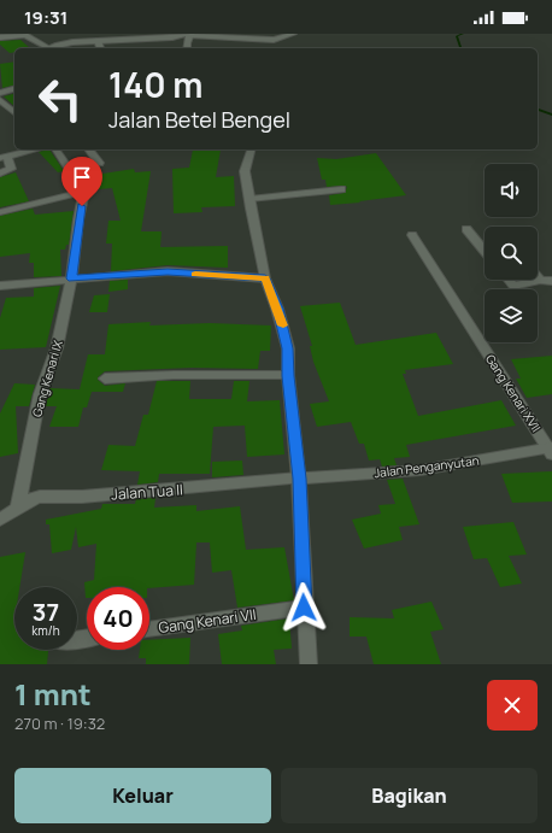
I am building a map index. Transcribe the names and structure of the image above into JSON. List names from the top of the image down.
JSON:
{
  "streets": {
    "street": [
      "Gang Kenari IX",
      "Gang Kenari XVII",
      "Jalan Penganyutan",
      "Jalan Tua II",
      "Gang Kenari VII"
    ]
  },
  "crossings": [
    ["Gang Kenari IX", "Jalan Tua II"],
    ["Gang Kenari XVII", "Jalan Penganyutan"],
    ["Jalan Penganyutan", "Jalan Tua II"]
  ],
  "page": {
    "status": "19:31",
    "turn": ["140 m", "Jalan Betel Bengel"],
    "speed": "37 km/h",
    "limit": "40",
    "heading": ["1 mnt", "270 m · 19:32"],
    "buttons": ["Keluar", "Bagikan"]
  }
}
